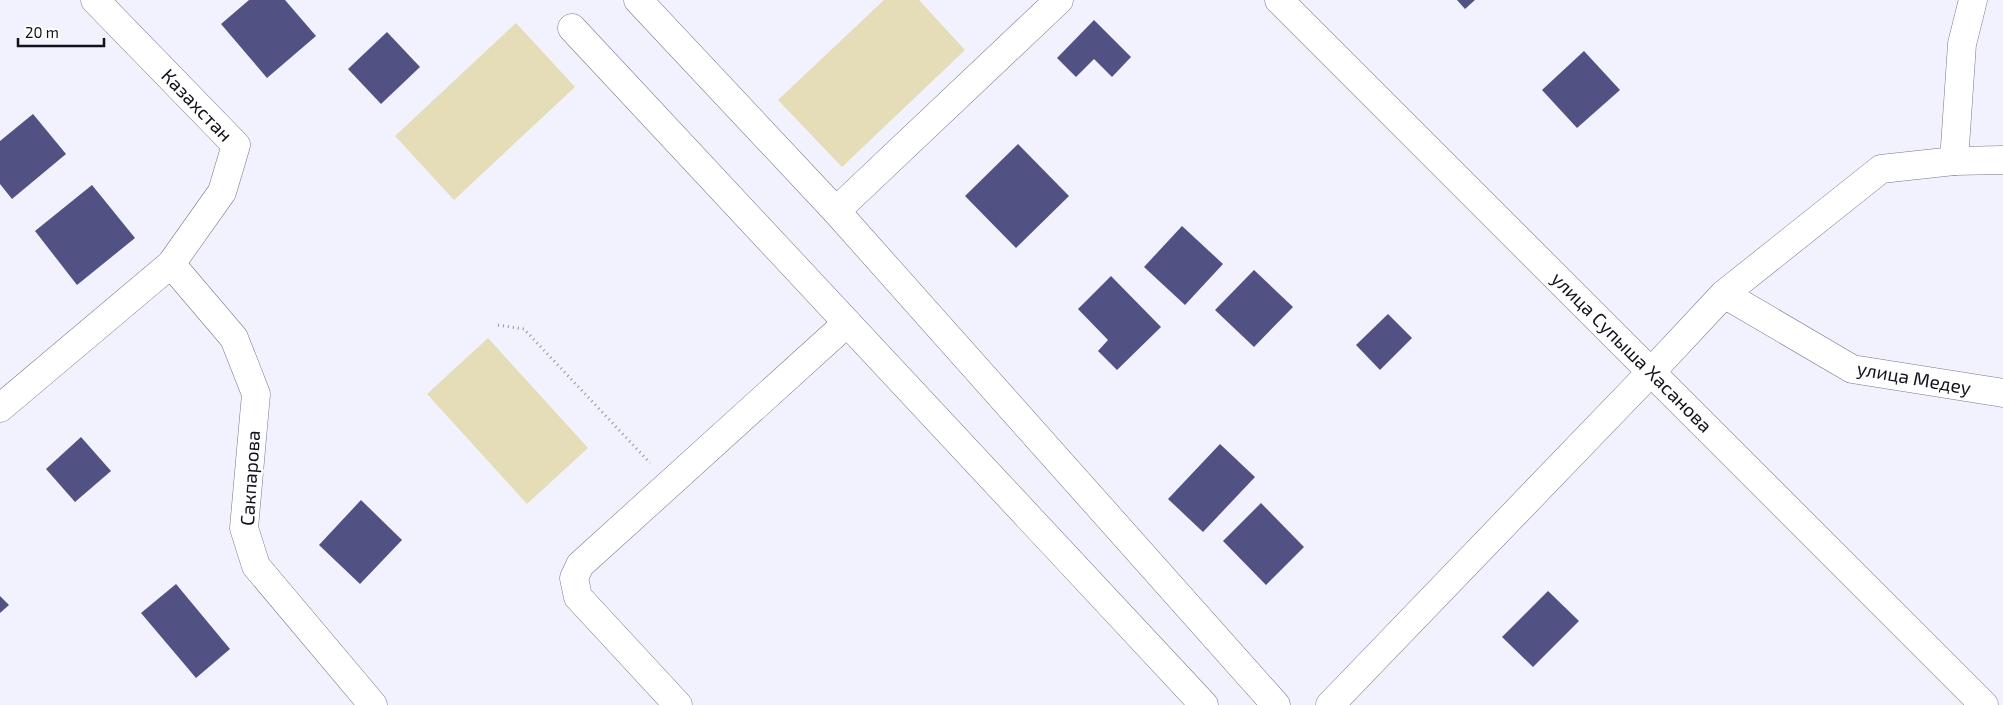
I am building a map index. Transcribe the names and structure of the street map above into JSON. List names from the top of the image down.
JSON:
{
  "streets": {
    "street": [
      "Казахстан",
      "улица Супыша Хасанова",
      "улица Медеу",
      "Сакпарова"
    ]
  },
  "crossings": [
    ["Казахстан", "Сакпарова"]
  ],
  "scale_bar": "20 m"
}
